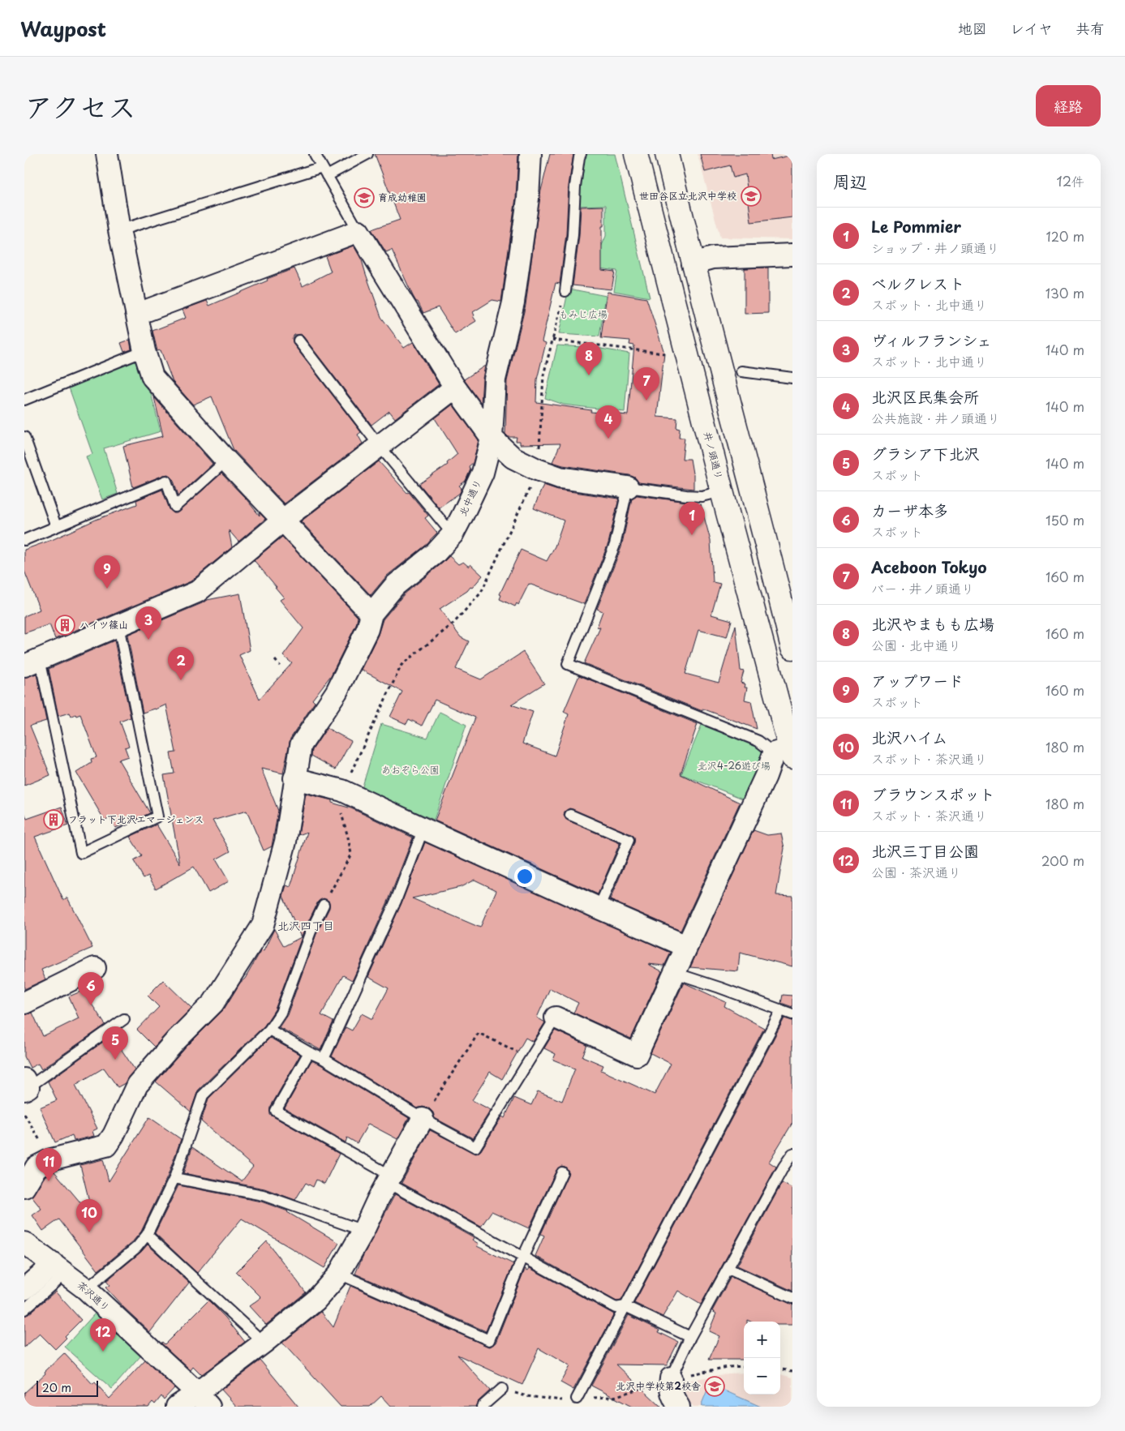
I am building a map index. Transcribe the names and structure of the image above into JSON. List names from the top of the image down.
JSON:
{
  "streets": {
    "main road": ["井ノ頭通り"],
    "street": ["北中通り", "茶沢通り"]
  },
  "districts": ["北沢四丁目"],
  "parks": ["もみじ広場", "北沢4-26遊び場", "あおぞら公園"],
  "places": {
    "school or university": ["世田谷区立北沢中学校", "育成幼稚園", "北沢中学校第2校舎"],
    "building": ["ハイツ篠山", "フラット下北沢エマージェンス"]
  },
  "scale_bar": "20 m",
  "page": {
    "header": "Waypost",
    "nav": ["地図", "レイヤ", "共有"],
    "title": "アクセス",
    "buttons": "経路",
    "heading": ["周辺", "12件"],
    "list": [
      {
        "mark": "1",
        "name": "Le Pommier",
        "note": "ショップ · 井ノ頭通り",
        "value": "120 m"
      },
      {
        "mark": "2",
        "name": "ベルクレスト",
        "note": "スポット · 北中通り",
        "value": "130 m"
      },
      {
        "mark": "3",
        "name": "ヴィルフランシェ",
        "note": "スポット · 北中通り",
        "value": "140 m"
      },
      {
        "mark": "4",
        "name": "北沢区民集会所",
        "note": "公共施設 · 井ノ頭通り",
        "value": "140 m"
      },
      {
        "mark": "5",
        "name": "グラシア下北沢",
        "note": "スポット",
        "value": "140 m"
      },
      {
        "mark": "6",
        "name": "カーザ本多",
        "note": "スポット",
        "value": "150 m"
      },
      {
        "mark": "7",
        "name": "Aceboon Tokyo",
        "note": "バー · 井ノ頭通り",
        "value": "160 m"
      },
      {
        "mark": "8",
        "name": "北沢やまもも広場",
        "note": "公園 · 北中通り",
        "value": "160 m"
      },
      {
        "mark": "9",
        "name": "アップワード",
        "note": "スポット",
        "value": "160 m"
      },
      {
        "mark": "10",
        "name": "北沢ハイム",
        "note": "スポット · 茶沢通り",
        "value": "180 m"
      },
      {
        "mark": "11",
        "name": "ブラウンスポット",
        "note": "スポット · 茶沢通り",
        "value": "180 m"
      },
      {
        "mark": "12",
        "name": "北沢三丁目公園",
        "note": "公園 · 茶沢通り",
        "value": "200 m"
      }
    ],
    "pins": [
      "8",
      "7",
      "4",
      "1",
      "9",
      "3",
      "2",
      "6",
      "5",
      "11",
      "10",
      "12"
    ],
    "map_buttons": ["+", "−"],
    "scale": "20 m"
  }
}
